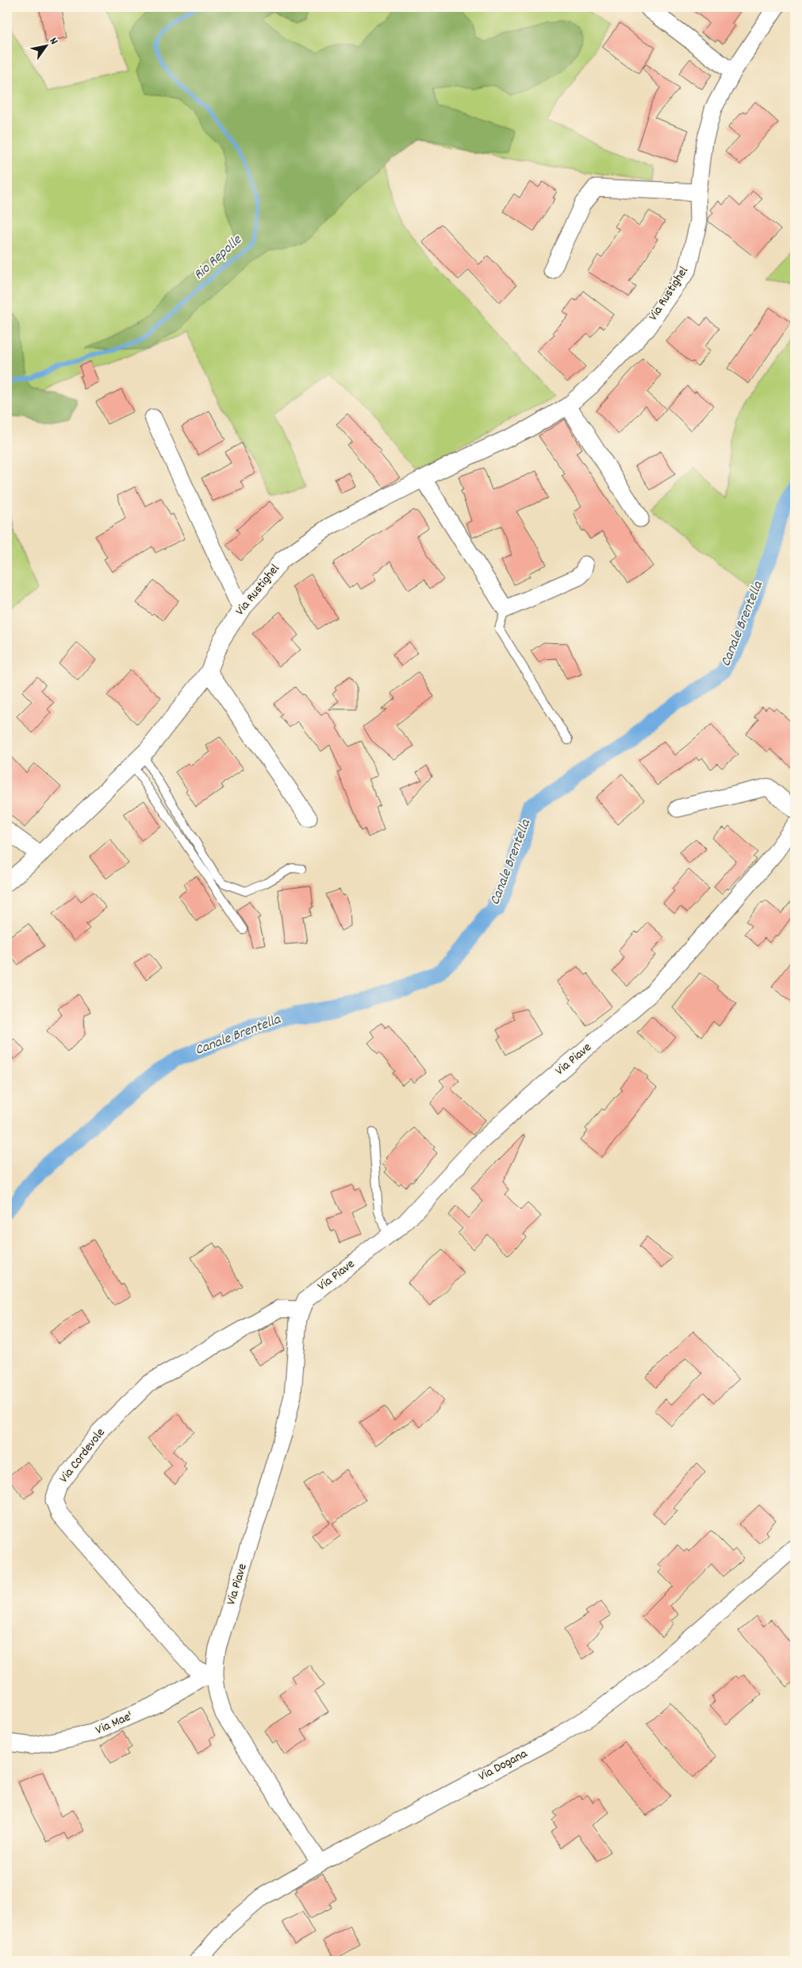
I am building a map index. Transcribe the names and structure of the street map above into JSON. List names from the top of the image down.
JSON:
{
  "streets": {
    "street": [
      "Via Rustighel",
      "Via Piave",
      "Via Cordevole",
      "Via Mae'",
      "Via Dogana"
    ]
  },
  "crossings": [
    ["Via Piave", "Via Cordevole"],
    ["Via Piave", "Via Mae'"],
    ["Via Piave", "Via Dogana"],
    ["Via Cordevole", "Via Mae'"]
  ],
  "water": ["Rio Repolle", "Canale Brentella"],
  "north": "top right"
}
